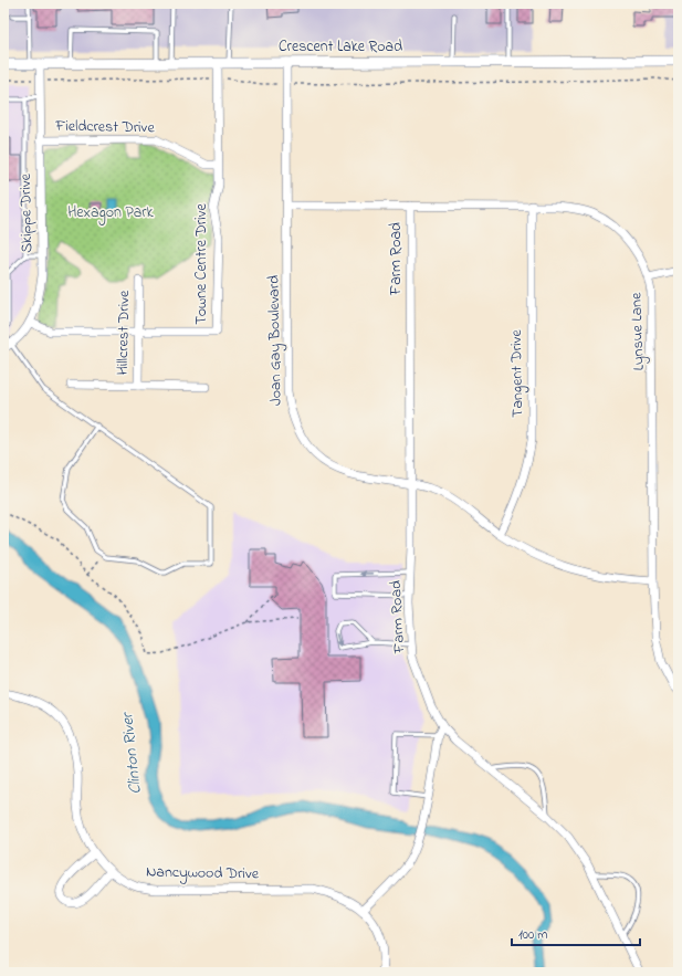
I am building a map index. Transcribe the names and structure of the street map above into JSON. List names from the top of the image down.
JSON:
{
  "streets": {
    "street": [
      "Crescent Lake Road",
      "Fieldcrest Drive",
      "Skippe Drive",
      "Farm Road",
      "Towne Centre Drive",
      "Lynsue Lane",
      "Hillcrest Drive",
      "Joan Gay Boulevard",
      "Tangent Drive",
      "Nancywood Drive"
    ]
  },
  "crossings": [
    ["Crescent Lake Road", "Skippe Drive"],
    ["Crescent Lake Road", "Towne Centre Drive"],
    ["Crescent Lake Road", "Joan Gay Boulevard"],
    ["Fieldcrest Drive", "Skippe Drive"],
    ["Fieldcrest Drive", "Towne Centre Drive"],
    ["Skippe Drive", "Towne Centre Drive"],
    ["Farm Road", "Lynsue Lane"],
    ["Farm Road", "Joan Gay Boulevard"],
    ["Towne Centre Drive", "Hillcrest Drive"],
    ["Lynsue Lane", "Joan Gay Boulevard"],
    ["Lynsue Lane", "Tangent Drive"],
    ["Joan Gay Boulevard", "Tangent Drive"]
  ],
  "water": ["Clinton River"],
  "parks": ["Hexagon Park"],
  "scale_bar": "100 m"
}
